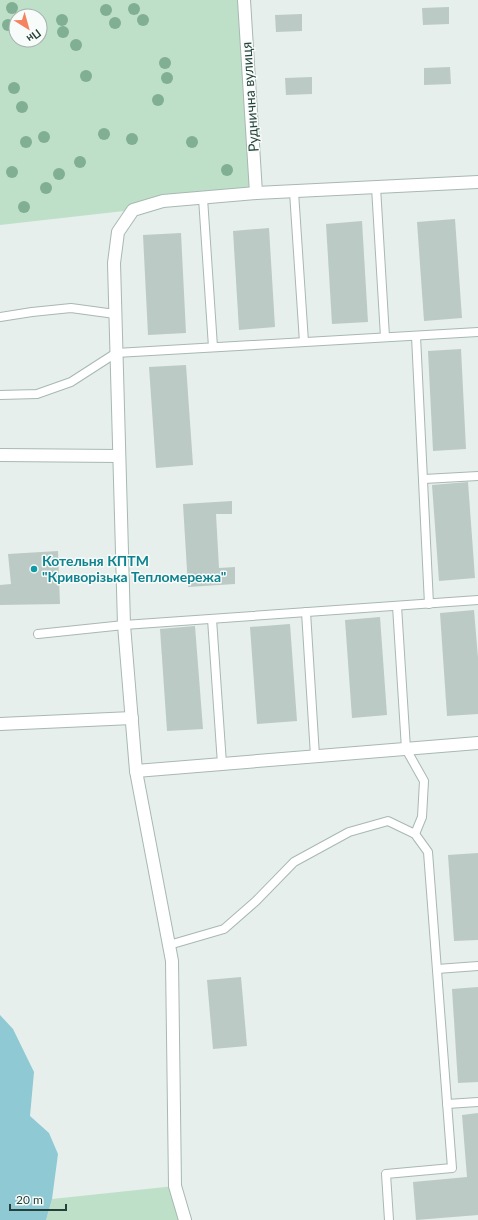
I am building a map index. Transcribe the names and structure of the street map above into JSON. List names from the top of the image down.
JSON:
{
  "streets": {
    "street": ["Руднична вулиця"]
  },
  "places": ["Котельня КПТМ \"Криворізька Тепломережа\""],
  "scale_bar": "20 m",
  "north": "bottom right"
}
